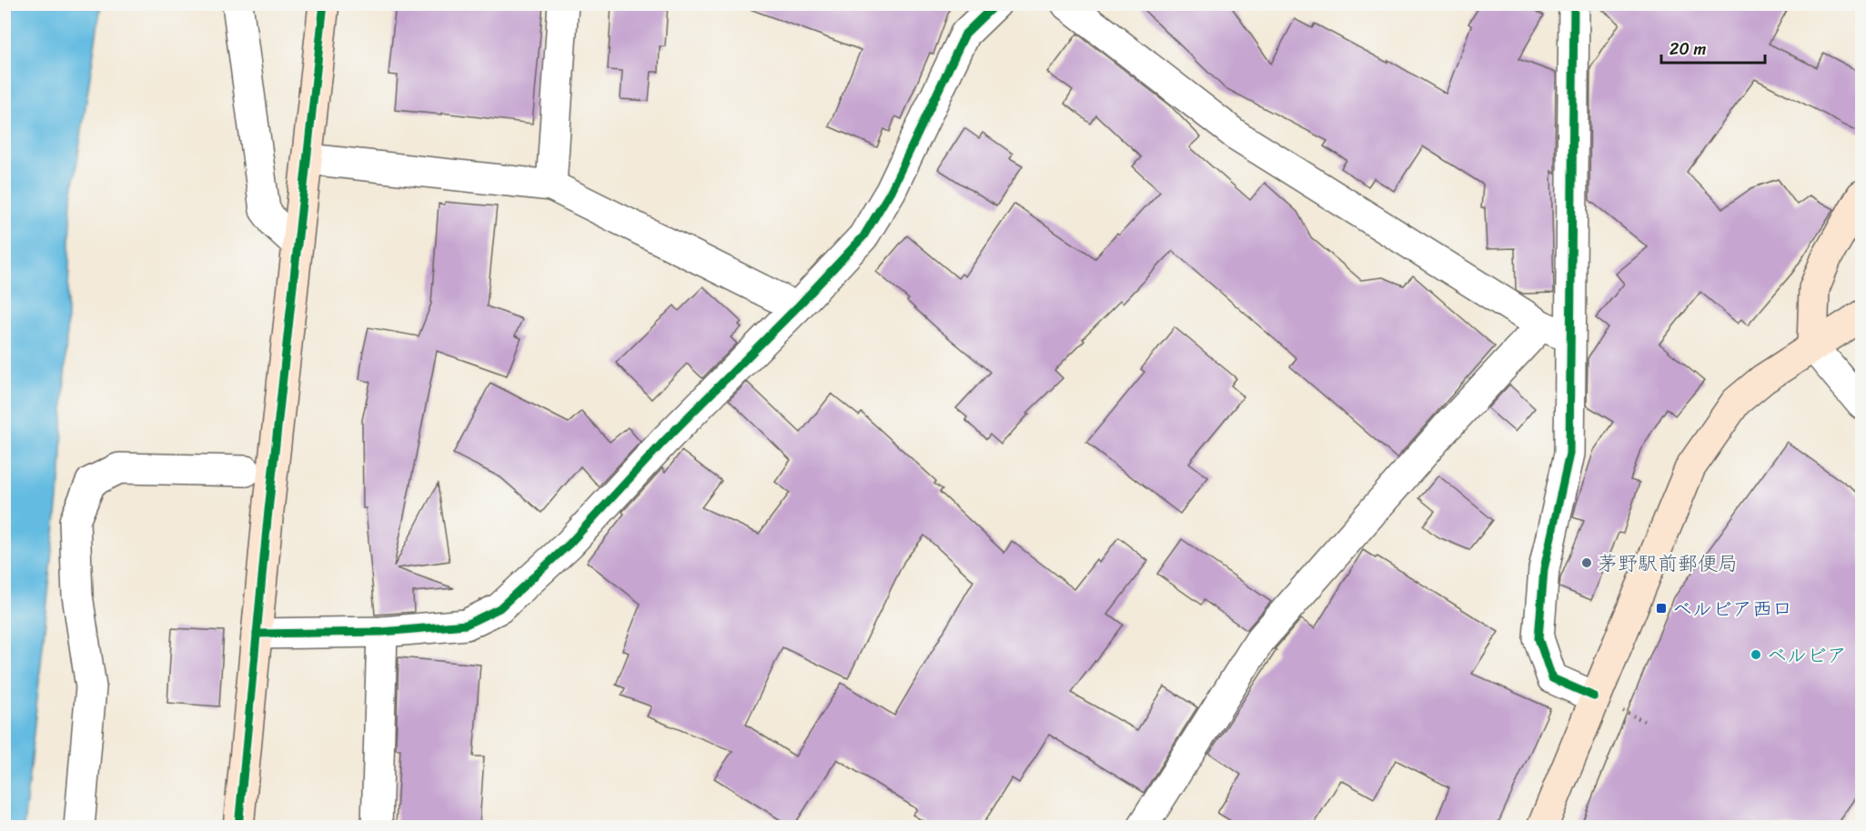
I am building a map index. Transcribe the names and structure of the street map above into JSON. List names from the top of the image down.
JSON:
{
  "places": {
    "other": ["茅野駅前郵便局", "ベルビア"],
    "transit": ["ベルビア西口"]
  },
  "scale_bar": "20 m"
}
